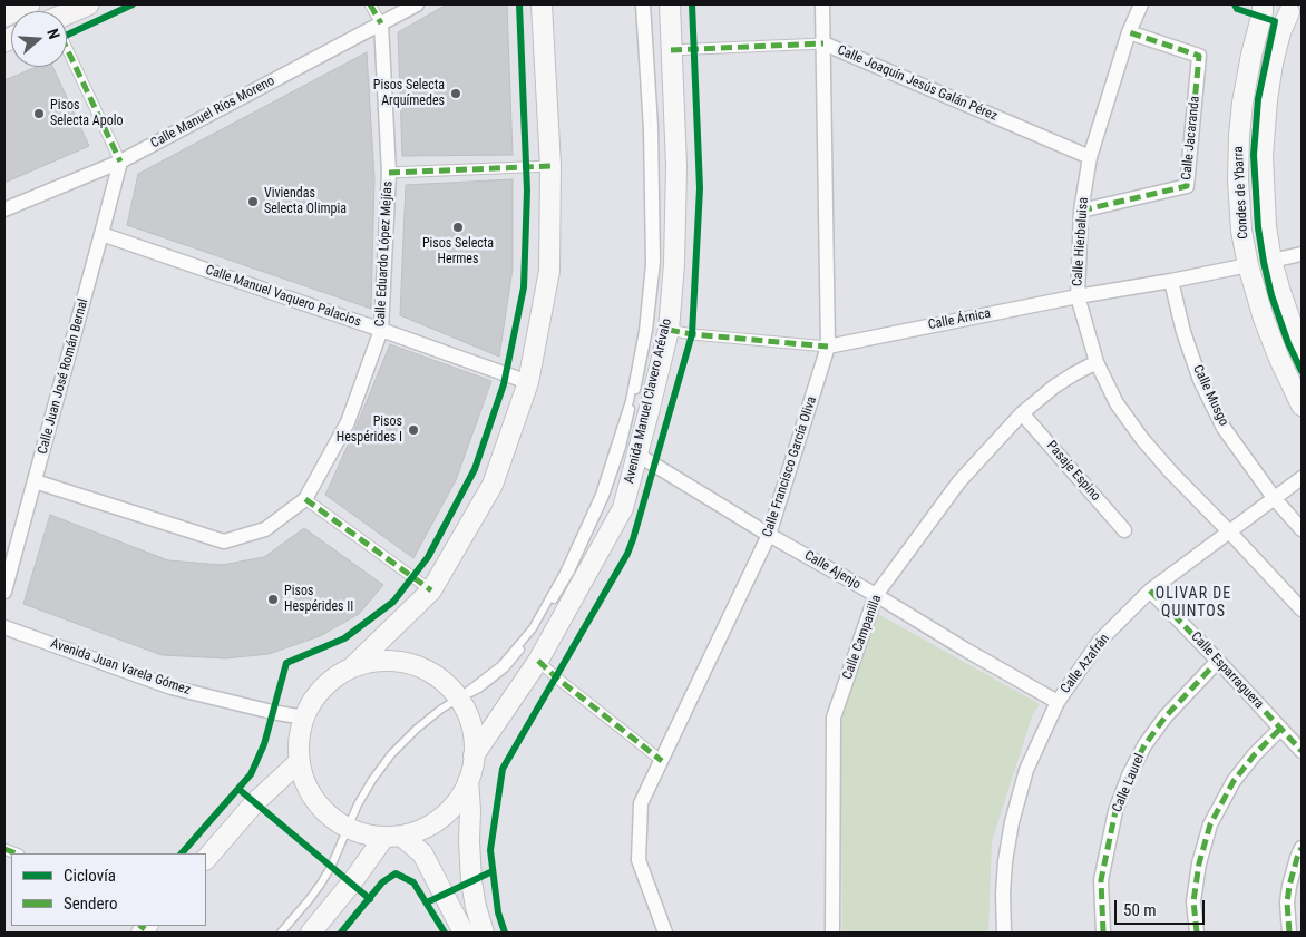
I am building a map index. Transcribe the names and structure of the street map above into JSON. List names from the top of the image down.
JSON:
{
  "streets": {
    "main road": ["Condes de Ybarra", "Avenida Manuel Clavero Arévalo"],
    "street": [
      "Calle Joaquín Jesús Galán Pérez",
      "Calle Manuel Ríos Moreno",
      "Calle Jacaranda",
      "Calle Hierbaluisa",
      "Calle Eduardo López Mejías",
      "Calle Manuel Vaquero Palacios",
      "Calle Árnica",
      "Calle Juan José Román Bernal",
      "Calle Musgo",
      "Calle Francisco García Oliva",
      "Pasaje Espino",
      "Calle Ajenjo",
      "Calle Campanilla",
      "Calle Azafrán",
      "Avenida Juan Varela Gómez",
      "Calle Esparraguera",
      "Calle Laurel"
    ]
  },
  "crossings": [
    ["Calle Joaquín Jesús Galán Pérez", "Calle Hierbaluisa"],
    ["Calle Joaquín Jesús Galán Pérez", "Avenida Manuel Clavero Arévalo"],
    ["Calle Joaquín Jesús Galán Pérez", "Calle Francisco García Oliva"],
    ["Calle Manuel Ríos Moreno", "Calle Eduardo López Mejías"],
    ["Calle Manuel Ríos Moreno", "Calle Juan José Román Bernal"],
    ["Calle Jacaranda", "Calle Hierbaluisa"],
    ["Condes de Ybarra", "Calle Árnica"],
    ["Calle Hierbaluisa", "Calle Árnica"],
    ["Calle Hierbaluisa", "Calle Campanilla"],
    ["Calle Hierbaluisa", "Calle Azafrán"],
    ["Calle Eduardo López Mejías", "Calle Manuel Vaquero Palacios"],
    ["Calle Eduardo López Mejías", "Calle Juan José Román Bernal"],
    ["Calle Manuel Vaquero Palacios", "Calle Juan José Román Bernal"],
    ["Calle Árnica", "Calle Musgo"],
    ["Calle Árnica", "Avenida Manuel Clavero Arévalo"],
    ["Calle Árnica", "Calle Francisco García Oliva"],
    ["Calle Musgo", "Calle Azafrán"],
    ["Avenida Manuel Clavero Arévalo", "Calle Ajenjo"],
    ["Calle Francisco García Oliva", "Calle Ajenjo"],
    ["Pasaje Espino", "Calle Campanilla"],
    ["Calle Ajenjo", "Calle Campanilla"],
    ["Calle Ajenjo", "Calle Azafrán"],
    ["Calle Azafrán", "Calle Esparraguera"],
    ["Calle Esparraguera", "Calle Laurel"]
  ],
  "districts": ["OLIVAR DE QUINTOS"],
  "places": [
    "Pisos Selecta Arquímedes",
    "Pisos Selecta Apolo",
    "Viviendas Selecta Olimpia",
    "Pisos Selecta Hermes",
    "Pisos Hespérides I",
    "Pisos Hespérides II"
  ],
  "legend": ["Ciclovía", "Sendero"],
  "scale_bar": "50 m",
  "north": "right"
}
